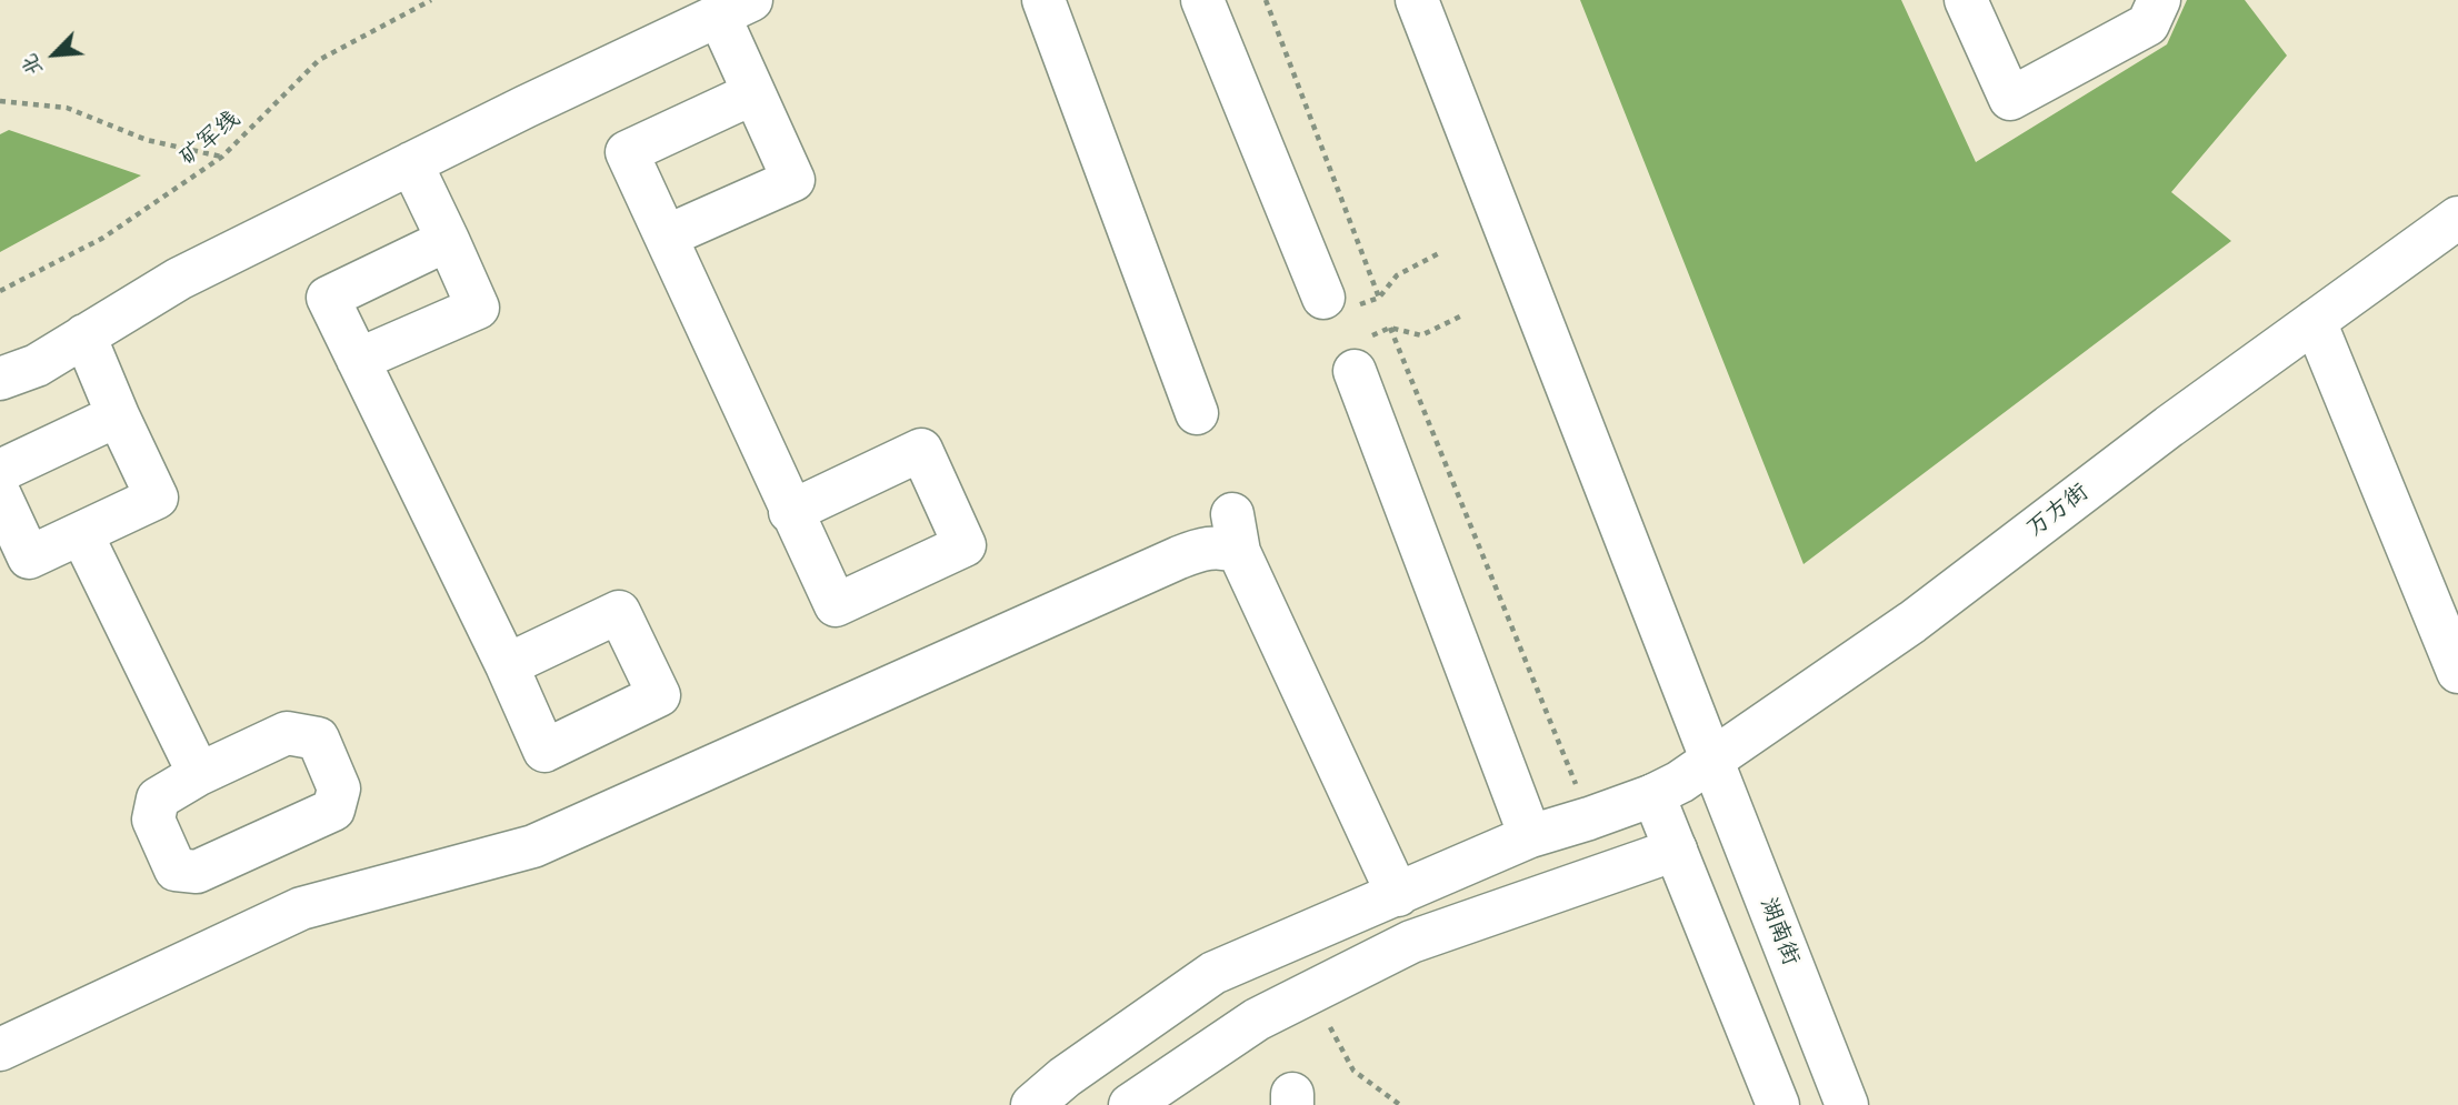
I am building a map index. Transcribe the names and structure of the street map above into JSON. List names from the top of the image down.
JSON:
{
  "streets": {
    "street": ["万方街", "湖南街"],
    "path": ["矿军线"]
  },
  "crossings": [
    ["万方街", "湖南街"]
  ],
  "north": "bottom left"
}
